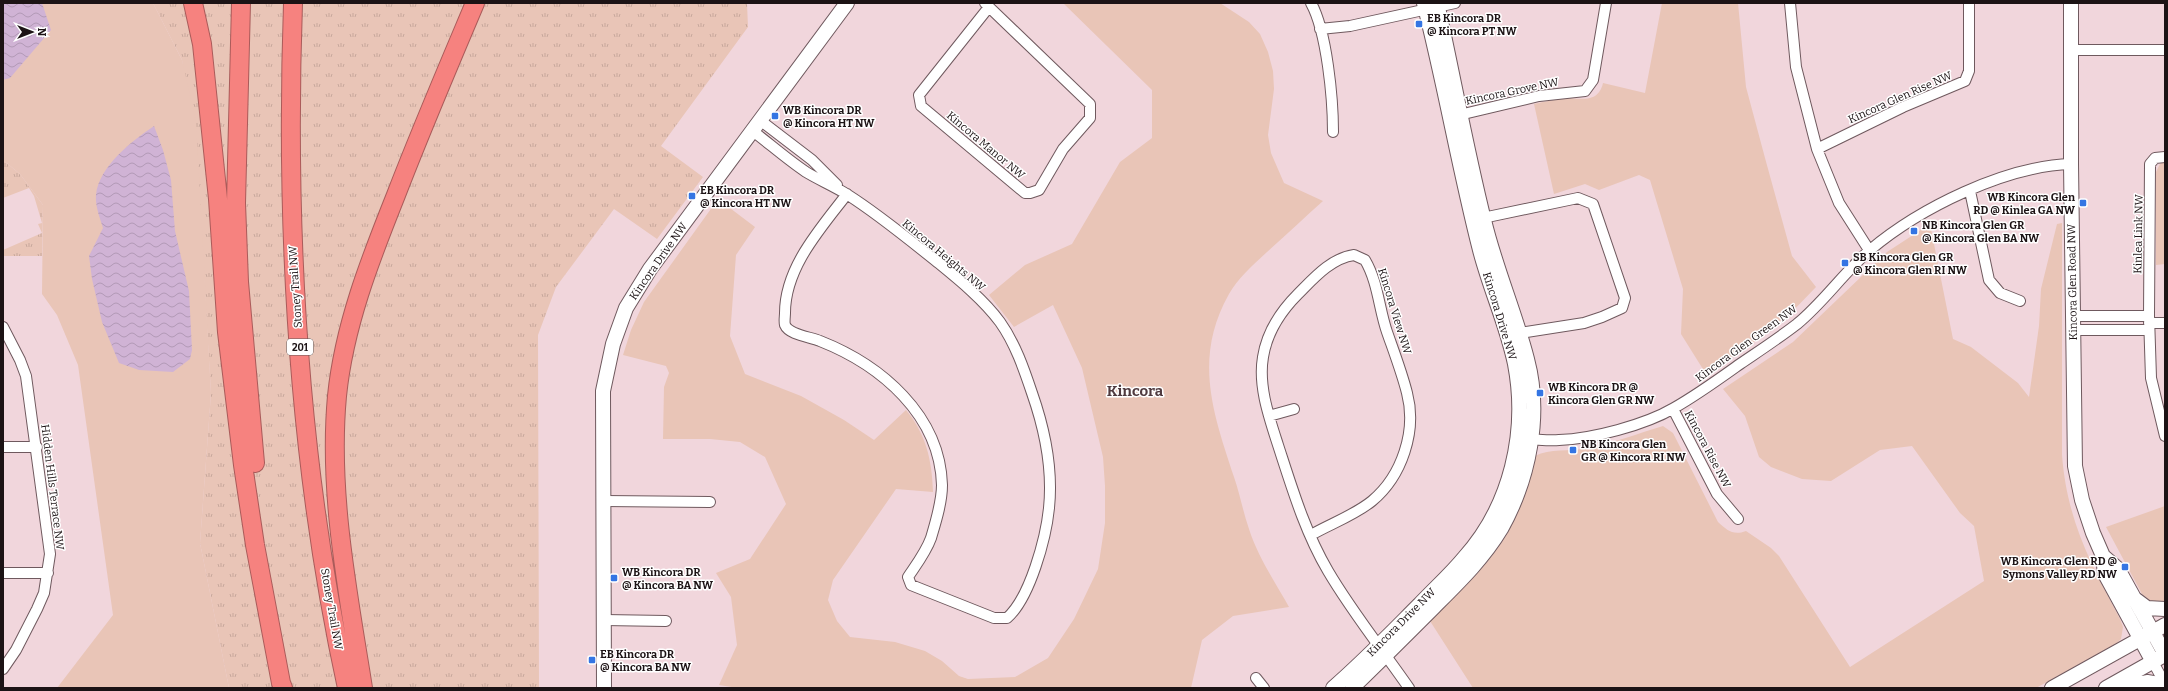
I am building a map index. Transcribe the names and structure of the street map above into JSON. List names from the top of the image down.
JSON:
{
  "streets": {
    "highway": ["Stoney Trail NW", "201"],
    "street": [
      "Kincora Grove NW",
      "Kincora Glen Rise NW",
      "Kincora Manor NW",
      "Kinlea Link NW",
      "Kincora Heights NW",
      "Kincora Drive NW",
      "Kincora Glen Road NW",
      "Kincora View NW",
      "Kincora Glen Green NW",
      "Kincora Rise NW",
      "Hidden Hills Terrace NW"
    ]
  },
  "crossings": [
    ["Kincora Grove NW", "Kincora Drive NW"],
    ["Kincora Heights NW", "Kincora Drive NW"],
    ["Kincora Drive NW", "Kincora View NW"],
    ["Kincora Drive NW", "Kincora Glen Green NW"],
    ["Kincora Glen Road NW", "Kincora Glen Green NW"],
    ["Kincora Glen Green NW", "Kincora Rise NW"]
  ],
  "districts": ["Kincora"],
  "places": {
    "transit": [
      "EB Kincora DR @ Kincora PT NW",
      "WB Kincora DR @ Kincora HT NW",
      "EB Kincora DR @ Kincora HT NW",
      "WB Kincora Glen RD @ Kinlea GA NW",
      "NB Kincora Glen GR @ Kincora Glen BA NW",
      "SB Kincora Glen GR @ Kincora Glen RI NW",
      "WB Kincora DR @ Kincora Glen GR NW",
      "NB Kincora Glen GR @ Kincora RI NW",
      "WB Kincora Glen RD @ Symons Valley RD NW",
      "WB Kincora DR @ Kincora BA NW",
      "EB Kincora DR @ Kincora BA NW"
    ]
  },
  "north": "right"
}
